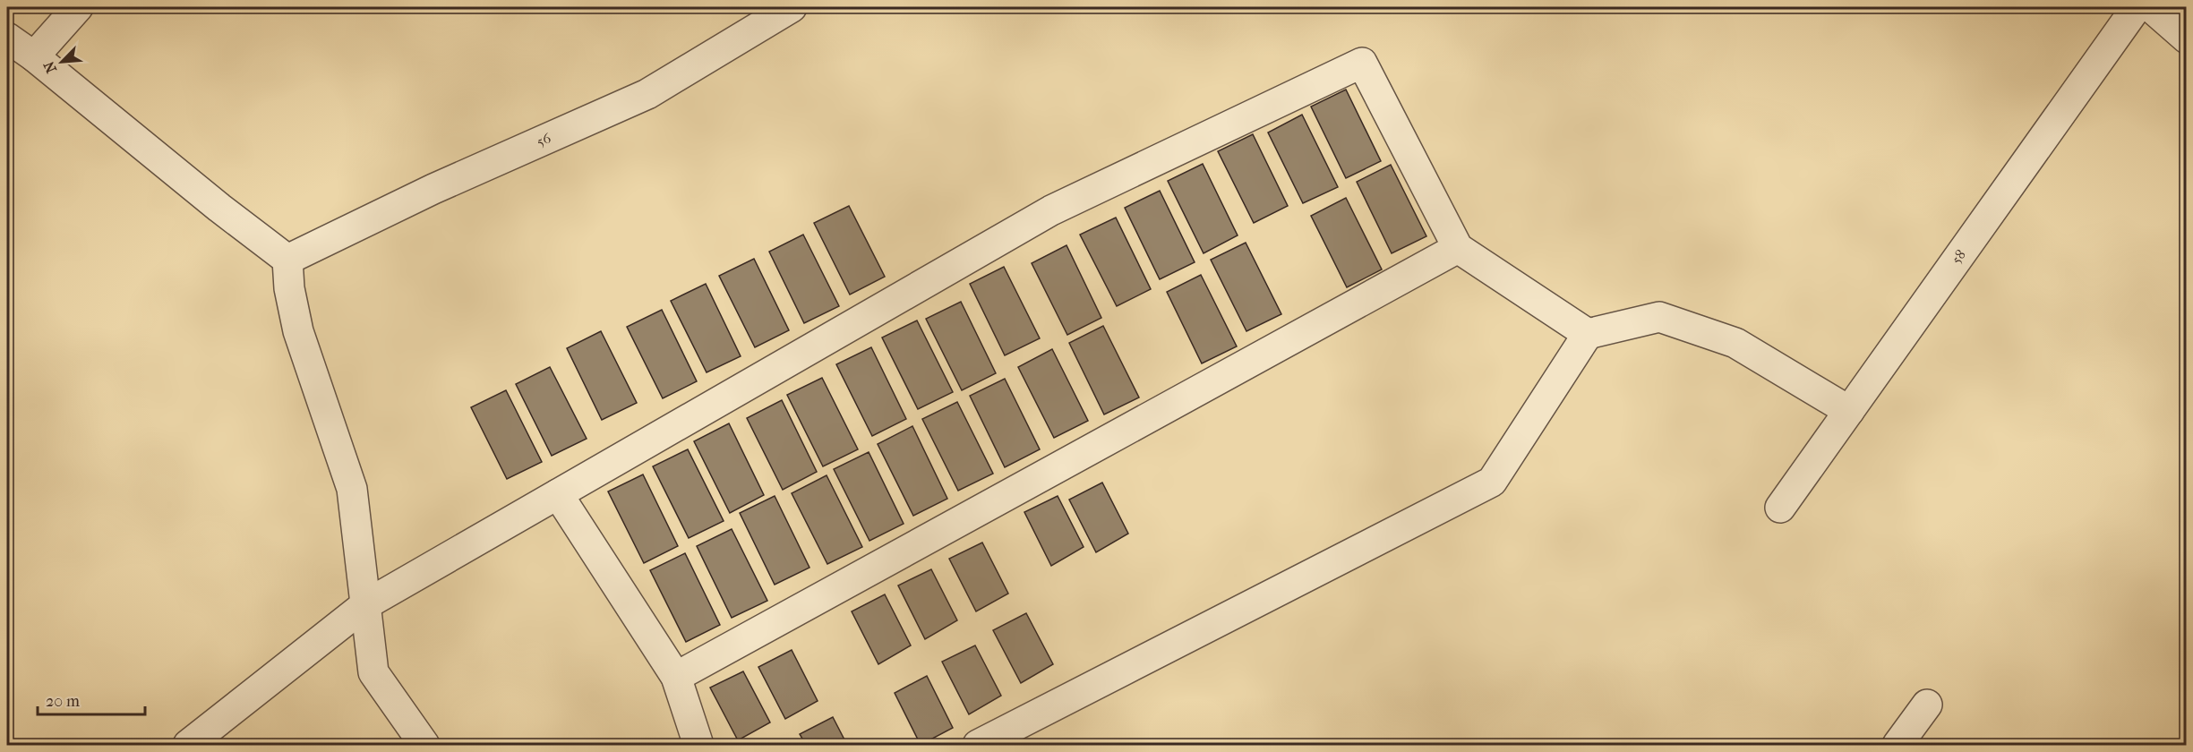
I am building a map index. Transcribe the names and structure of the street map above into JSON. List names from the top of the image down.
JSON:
{
  "streets": {
    "street": ["56", "58"]
  },
  "scale_bar": "20 m",
  "north": "bottom left"
}
